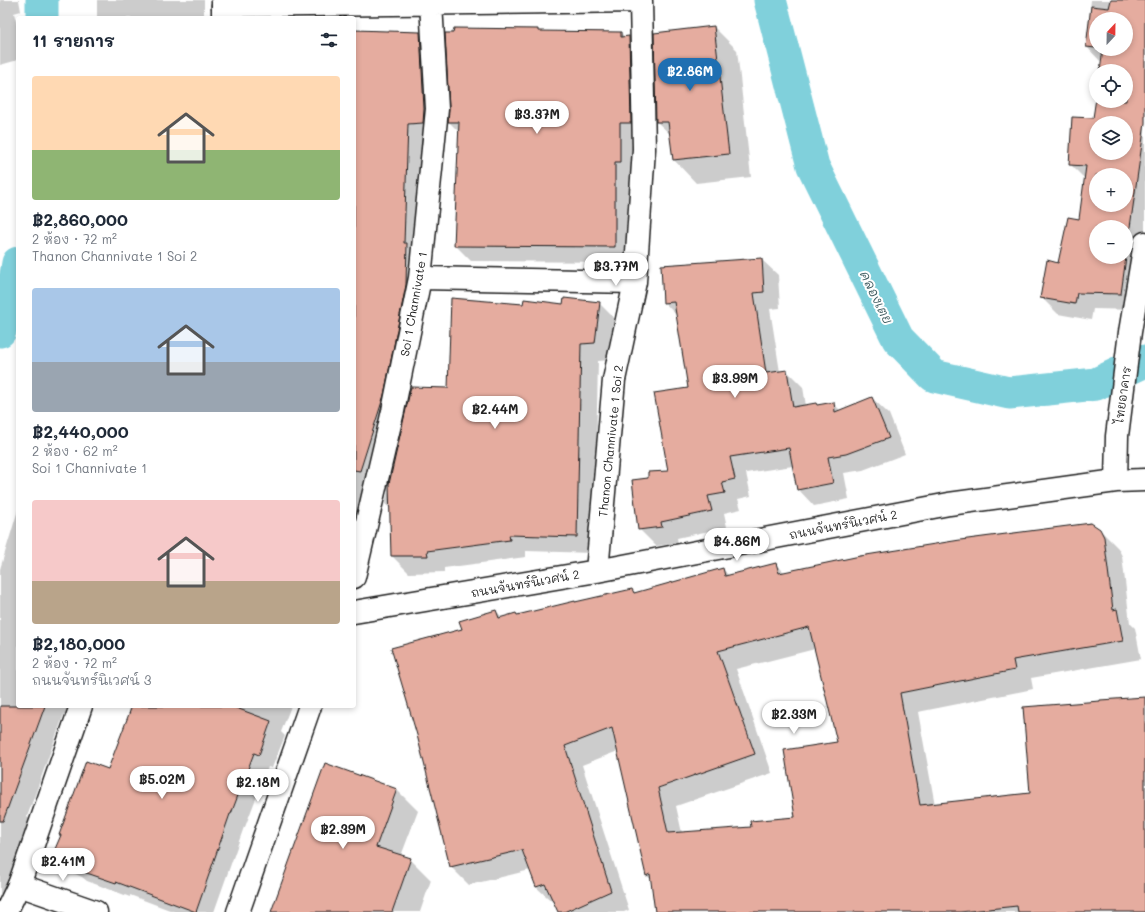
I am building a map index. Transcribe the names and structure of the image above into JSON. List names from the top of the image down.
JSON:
{
  "streets": {
    "street": [
      "Soi 1 Channivate 1",
      "ไทยอาคาร",
      "Thanon Channivate 1 Soi 2",
      "ถนนจันทร์นิเวศน์ 2"
    ]
  },
  "crossings": [
    ["Soi 1 Channivate 1", "Thanon Channivate 1 Soi 2"],
    ["ไทยอาคาร", "ถนนจันทร์นิเวศน์ 2"],
    ["Thanon Channivate 1 Soi 2", "ถนนจันทร์นิเวศน์ 2"]
  ],
  "water": ["คลองเตย"],
  "north": "top",
  "page": {
    "map_buttons": ["+", "−"],
    "heading": "11 รายการ",
    "price": [
      "฿2.86M",
      "฿3.37M",
      "฿3.77M",
      "฿3.99M",
      "฿2.44M",
      "฿4.86M",
      "฿2.33M",
      "฿5.02M",
      "฿2.18M",
      "฿2.39M",
      "฿2.41M"
    ],
    "list": [
      {
        "name": "฿2,860,000",
        "note": "2 ห้อง · 72 m² · Thanon Channivate 1 Soi 2"
      },
      {
        "name": "฿2,440,000",
        "note": "2 ห้อง · 62 m² · Soi 1 Channivate 1"
      },
      {
        "name": "฿2,180,000",
        "note": "2 ห้อง · 72 m² · ถนนจันทร์นิเวศน์ 3"
      }
    ]
  }
}
